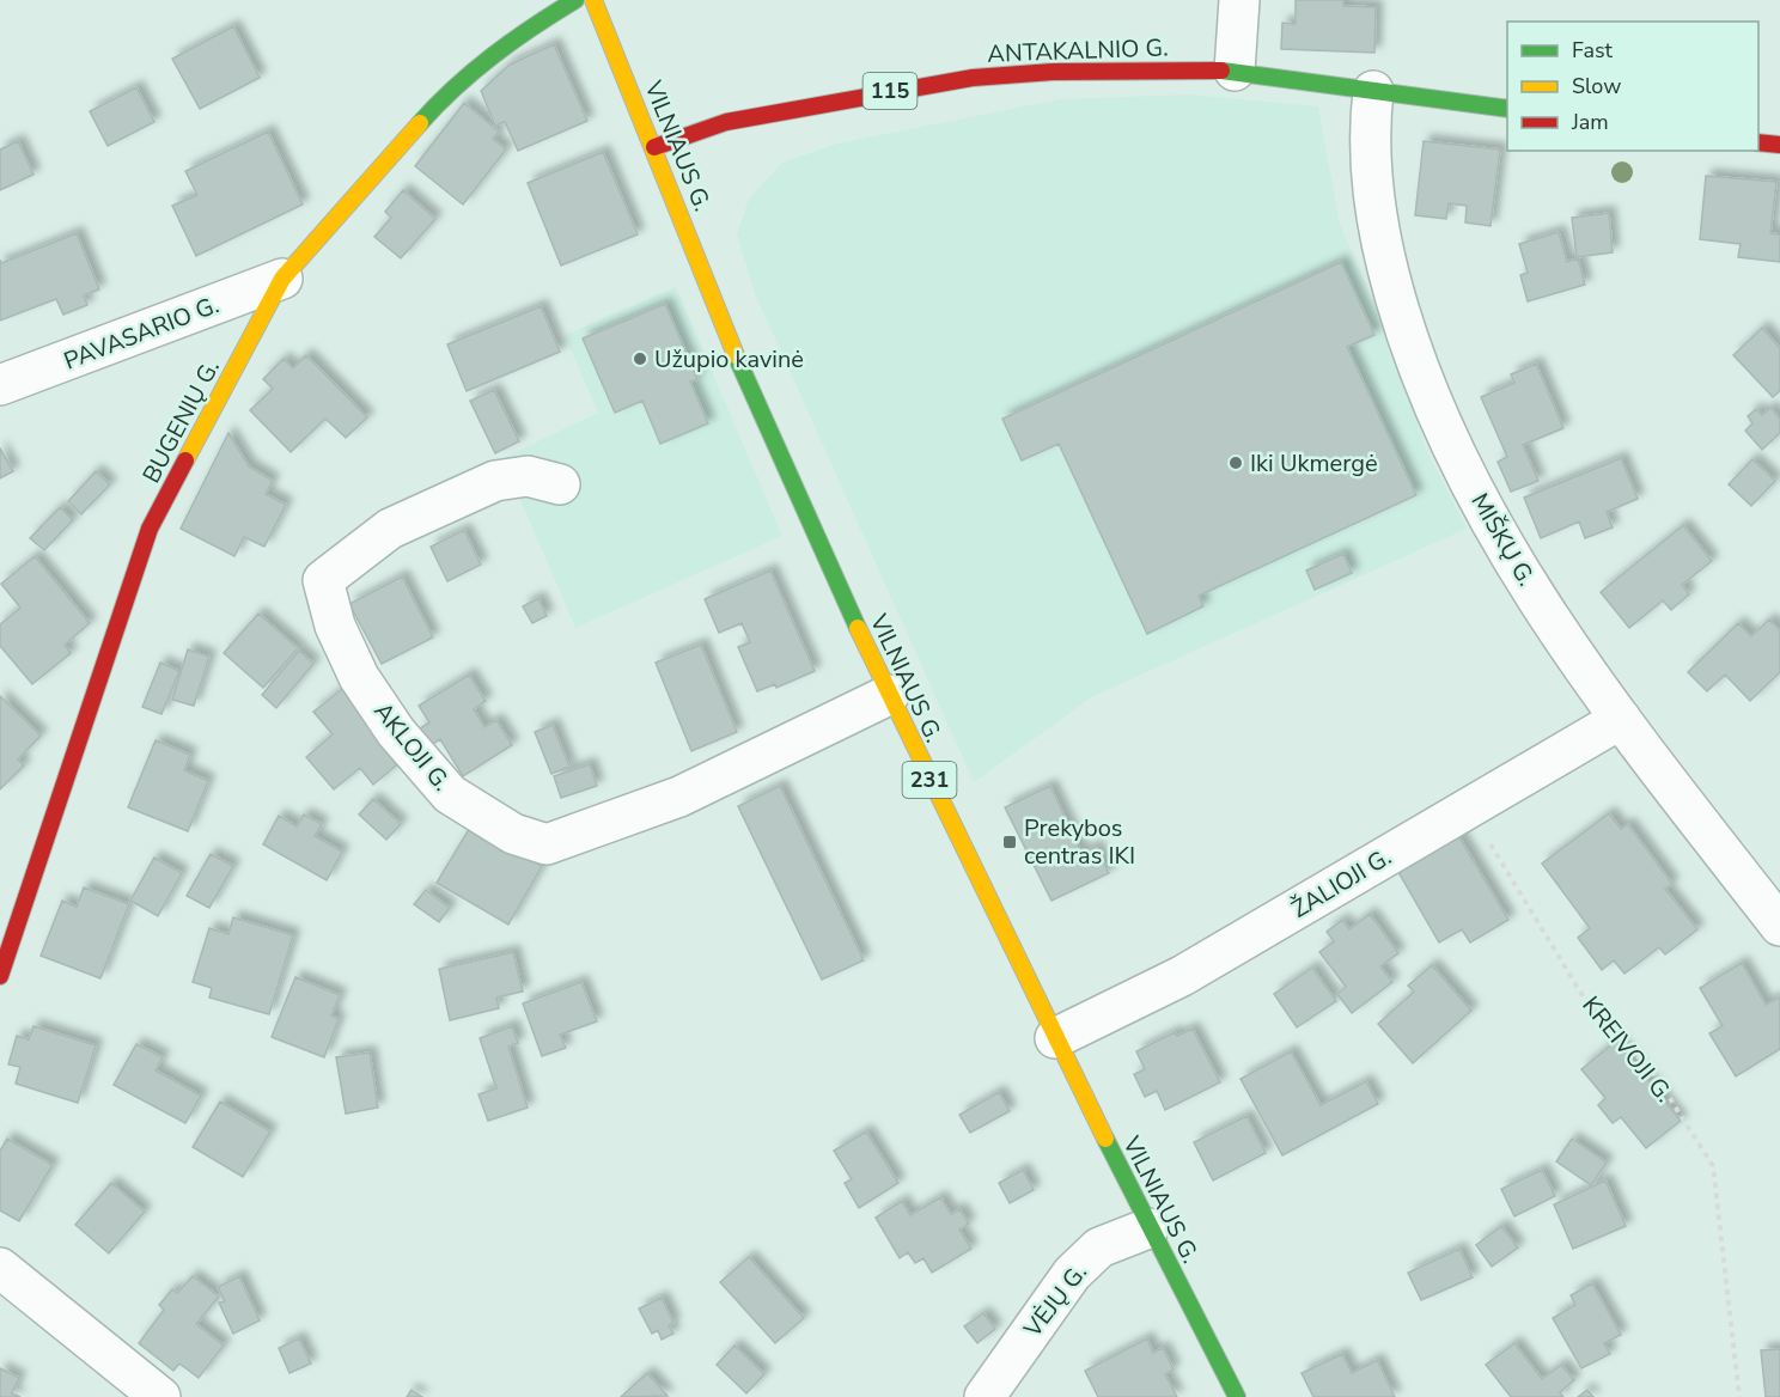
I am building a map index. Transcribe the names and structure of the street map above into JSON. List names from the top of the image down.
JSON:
{
  "streets": {
    "main road": [
      "ANTAKALNIO G.",
      "115",
      "VILNIAUS G.",
      "BUGENIŲ G.",
      "231"
    ],
    "street": [
      "PAVASARIO G.",
      "MIŠKŲ G.",
      "AKLOJI G.",
      "ŽALIOJI G.",
      "VĖJŲ G."
    ],
    "path": ["KREIVOJI G."]
  },
  "crossings": [
    ["ANTAKALNIO G.", "VILNIAUS G."],
    ["ANTAKALNIO G.", "MIŠKŲ G."],
    ["VILNIAUS G.", "AKLOJI G."],
    ["VILNIAUS G.", "ŽALIOJI G."],
    ["VILNIAUS G.", "VĖJŲ G."],
    ["PAVASARIO G.", "BUGENIŲ G."],
    ["MIŠKŲ G.", "ŽALIOJI G."],
    ["ŽALIOJI G.", "KREIVOJI G."]
  ],
  "places": {
    "other": ["Užupio kavinė", "Iki Ukmergė"],
    "transit": ["Prekybos centras IKI"]
  },
  "legend": ["Fast", "Slow", "Jam"]
}
